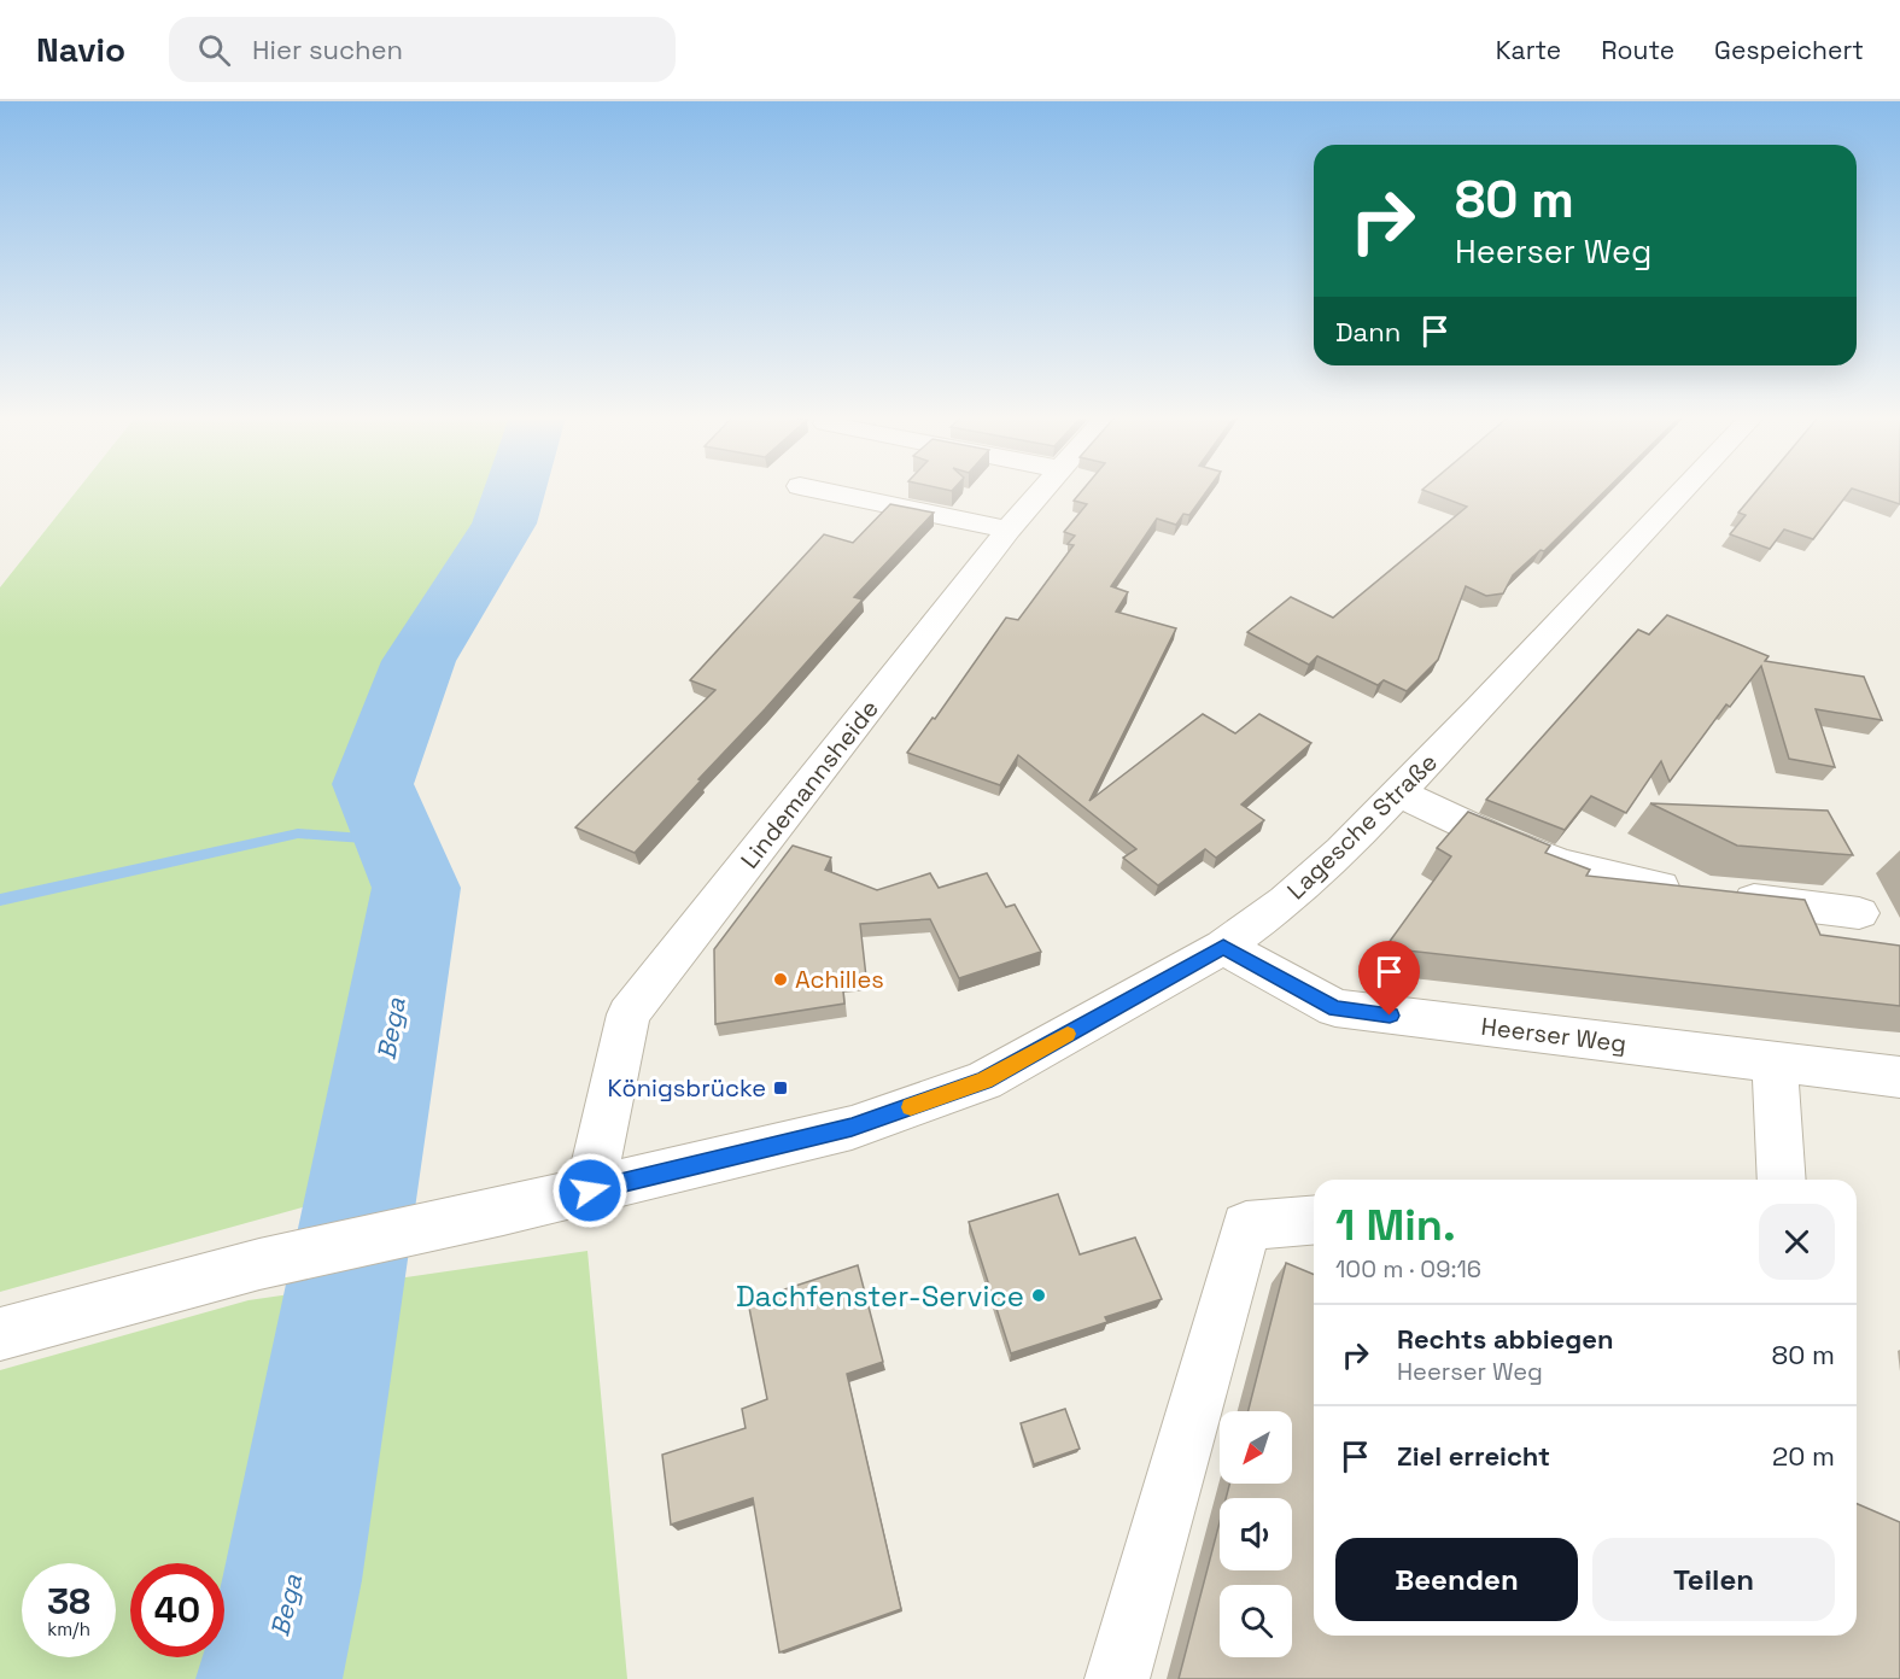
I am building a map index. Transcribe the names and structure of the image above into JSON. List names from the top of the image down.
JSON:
{
  "streets": {
    "street": ["Lindemannsheide", "Lagesche Straße", "Heerser Weg"]
  },
  "crossings": [
    ["Lindemannsheide", "Lagesche Straße"],
    ["Lagesche Straße", "Heerser Weg"]
  ],
  "water": ["Bega"],
  "places": {
    "other": ["Achilles", "Dachfenster-Service"],
    "transit": ["Königsbrücke"]
  },
  "north": "bottom left",
  "page": {
    "header": "Navio",
    "search": "Hier suchen",
    "nav": ["Karte", "Route", "Gespeichert"],
    "turn": ["80 m", "Heerser Weg"],
    "then": "Dann",
    "heading": ["1 Min.", "100 m · 09:16"],
    "list": [
      {
        "name": "Rechts abbiegen",
        "note": "Heerser Weg",
        "value": "80 m"
      },
      {
        "name": "Ziel erreicht",
        "value": "20 m"
      }
    ],
    "buttons": ["Beenden", "Teilen"],
    "speed": "38 km/h",
    "limit": "40"
  }
}
